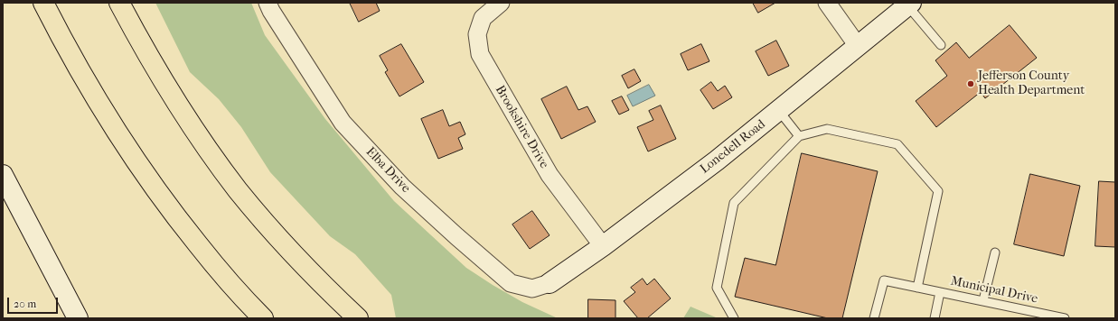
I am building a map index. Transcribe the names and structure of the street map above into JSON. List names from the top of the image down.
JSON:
{
  "streets": {
    "street": ["Brookshire Drive", "Lonedell Road", "Elba Drive"],
    "lane": ["Municipal Drive"]
  },
  "crossings": [
    ["Brookshire Drive", "Lonedell Road"],
    ["Lonedell Road", "Elba Drive"]
  ],
  "places": ["Jefferson County Health Department"],
  "scale_bar": "20 m"
}
